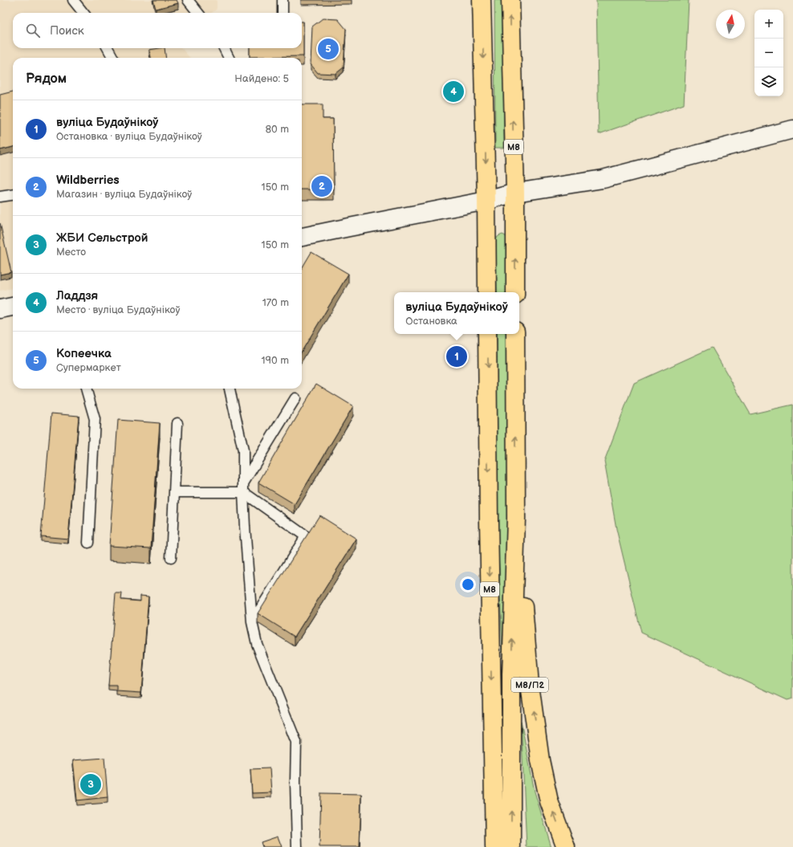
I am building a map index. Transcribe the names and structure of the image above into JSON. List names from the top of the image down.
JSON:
{
  "streets": {
    "highway": ["М8", "М8/П2"]
  },
  "crossings": [
    ["М8", "М8/П2"]
  ],
  "north": "top",
  "page": {
    "map_buttons": ["+", "−"],
    "search": "Поиск",
    "pins": [
      "5",
      "4",
      "2",
      "1",
      "3"
    ],
    "heading": ["Рядом", "Найдено: 5"],
    "list": [
      {
        "mark": "1",
        "name": "вуліца Будаўнікоў",
        "note": "Остановка · вуліца Будаўнікоў",
        "value": "80 m"
      },
      {
        "mark": "2",
        "name": "Wildberries",
        "note": "Магазин · вуліца Будаўнікоў",
        "value": "150 m"
      },
      {
        "mark": "3",
        "name": "ЖБИ Сельстрой",
        "note": "Место",
        "value": "150 m"
      },
      {
        "mark": "4",
        "name": "Ладдзя",
        "note": "Место · вуліца Будаўнікоў",
        "value": "170 m"
      },
      {
        "mark": "5",
        "name": "Копеечка",
        "note": "Супермаркет",
        "value": "190 m"
      }
    ],
    "popup": ["вуліца Будаўнікоў", "Остановка"]
  }
}
